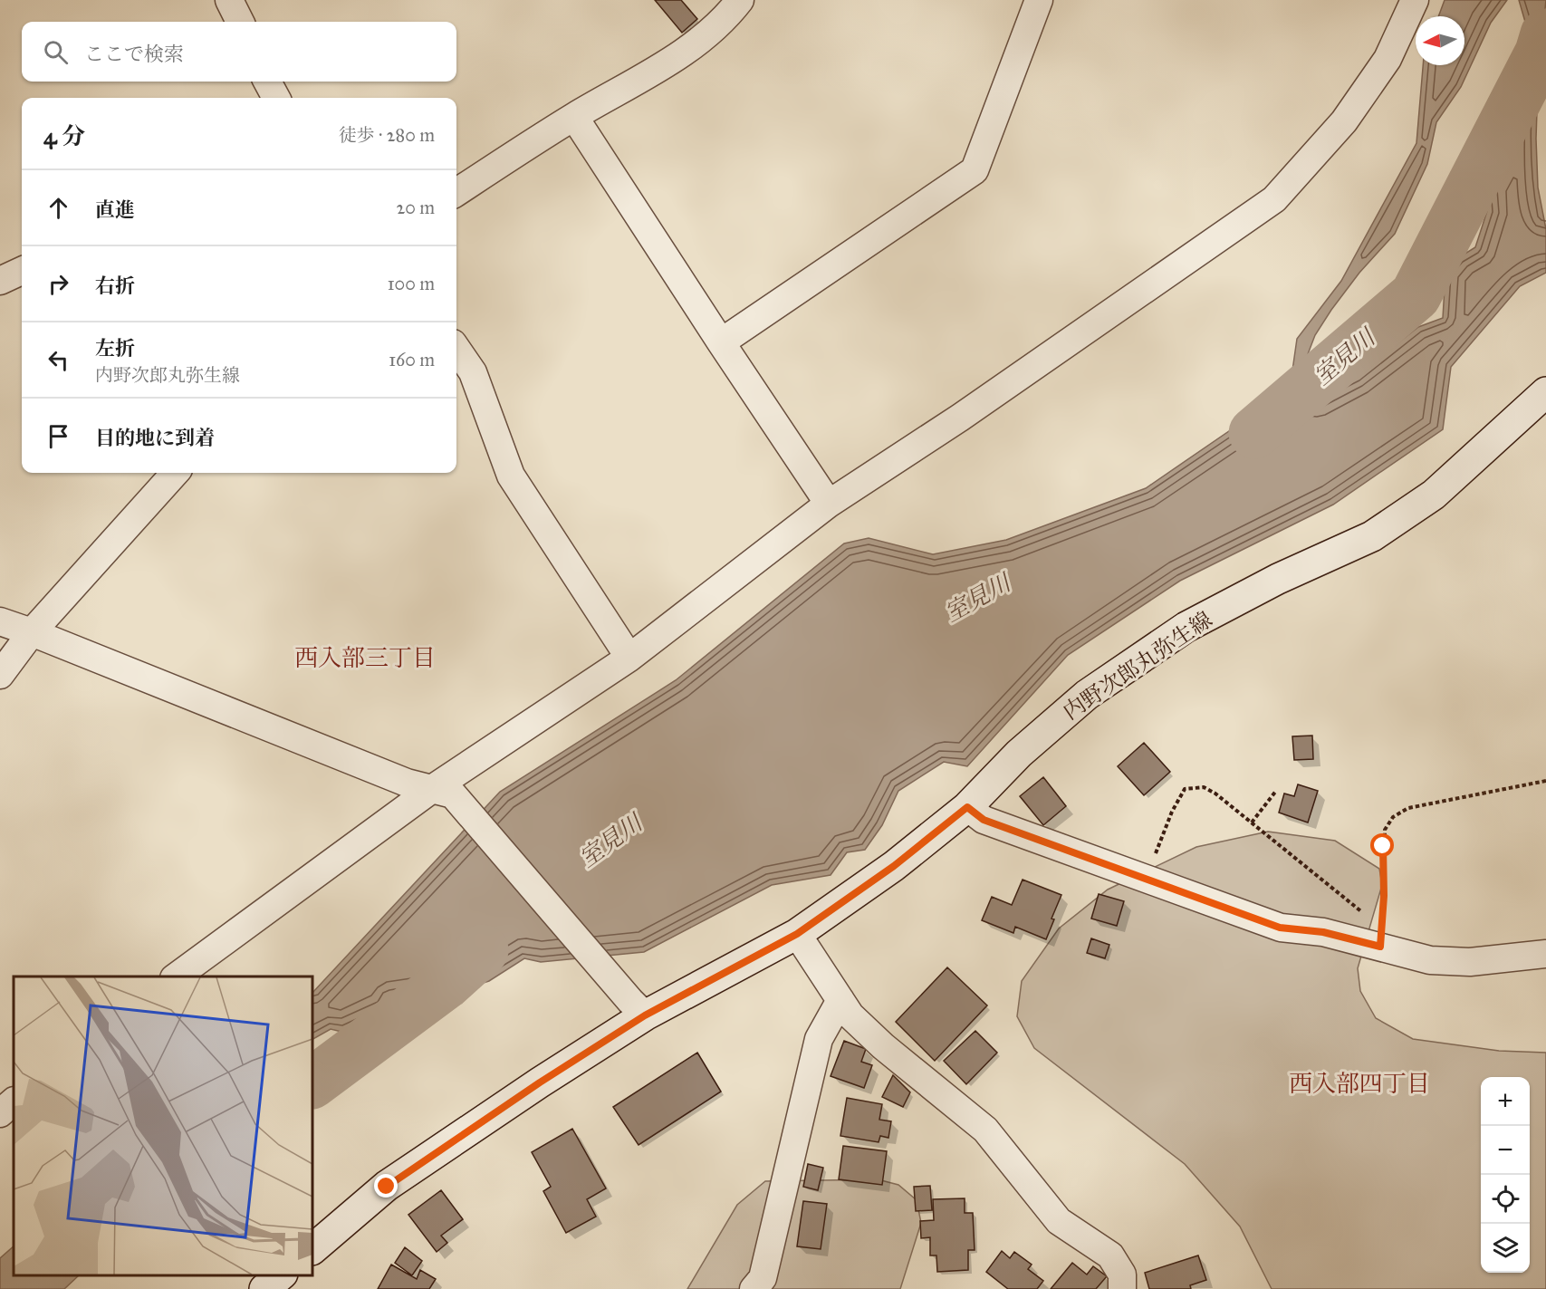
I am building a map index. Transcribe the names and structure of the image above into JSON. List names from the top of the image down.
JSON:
{
  "streets": {
    "main road": ["内野次郎丸弥生線"]
  },
  "districts": ["西入部三丁目", "西入部四丁目"],
  "water": ["室見川"],
  "north": "left",
  "page": {
    "search": "ここで検索",
    "heading": ["4 分", "徒歩 · 280 m"],
    "list": [
      ["直進", "20 m"],
      ["右折", "100 m"],
      ["左折", "内野次郎丸弥生線", "160 m"],
      "目的地に到着"
    ],
    "map_buttons": ["+", "−"]
  }
}
